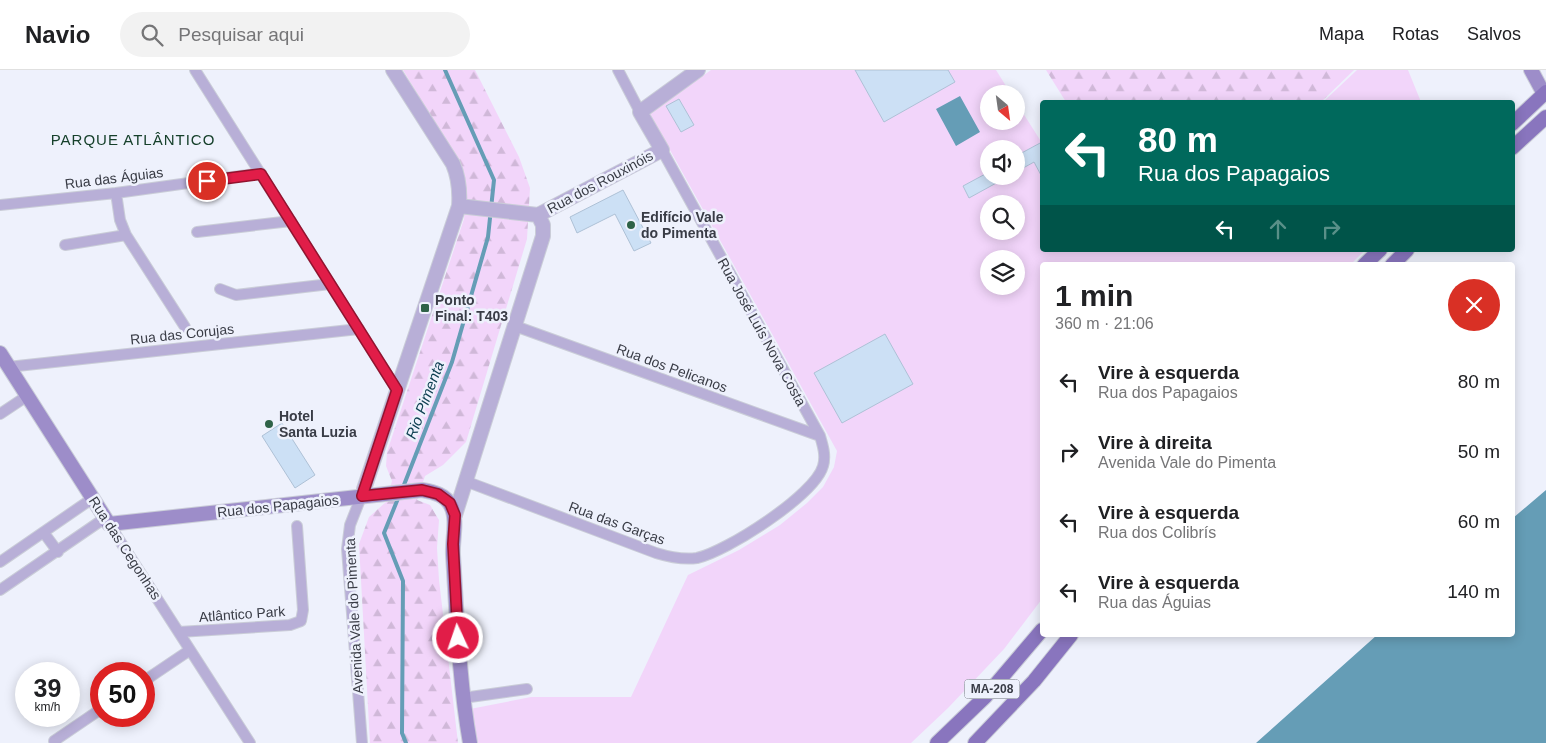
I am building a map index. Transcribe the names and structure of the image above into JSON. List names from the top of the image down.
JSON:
{
  "streets": {
    "main road": ["Rua dos Papagaios", "Rua das Cegonhas", "MA-208"],
    "street": [
      "Rua das Águias",
      "Rua dos Rouxinóis",
      "Rua José Luís Nova Costa",
      "Rua das Corujas",
      "Rua dos Pelicanos",
      "Rua das Garças",
      "Atlântico Park",
      "Avenida Vale do Pimenta"
    ]
  },
  "crossings": [
    ["Rua dos Rouxinóis", "Rua José Luís Nova Costa"],
    ["Rua José Luís Nova Costa", "Rua dos Pelicanos"],
    ["Rua José Luís Nova Costa", "Rua das Garças"],
    ["Rua das Corujas", "Rua das Cegonhas"],
    ["Rua dos Pelicanos", "Rua das Garças"],
    ["Rua dos Papagaios", "Rua das Cegonhas"],
    ["Rua dos Papagaios", "Avenida Vale do Pimenta"],
    ["Rua das Cegonhas", "Atlântico Park"]
  ],
  "districts": ["PARQUE ATLÂNTICO"],
  "water": ["Rio Pimenta"],
  "places": {
    "other": ["Edifício Vale do Pimenta", "Hotel Santa Luzia"],
    "transit": ["Ponto Final: T403"]
  },
  "north": "bottom right",
  "page": {
    "header": "Navio",
    "search": "Pesquisar aqui",
    "nav": ["Mapa", "Rotas", "Salvos"],
    "turn": ["80 m", "Rua dos Papagaios"],
    "heading": ["1 min", "360 m · 21:06"],
    "list": [
      {
        "name": "Vire à esquerda",
        "note": "Rua dos Papagaios",
        "value": "80 m"
      },
      {
        "name": "Vire à direita",
        "note": "Avenida Vale do Pimenta",
        "value": "50 m"
      },
      {
        "name": "Vire à esquerda",
        "note": "Rua dos Colibrís",
        "value": "60 m"
      },
      {
        "name": "Vire à esquerda",
        "note": "Rua das Águias",
        "value": "140 m"
      }
    ],
    "speed": "39 km/h",
    "limit": "50"
  }
}
